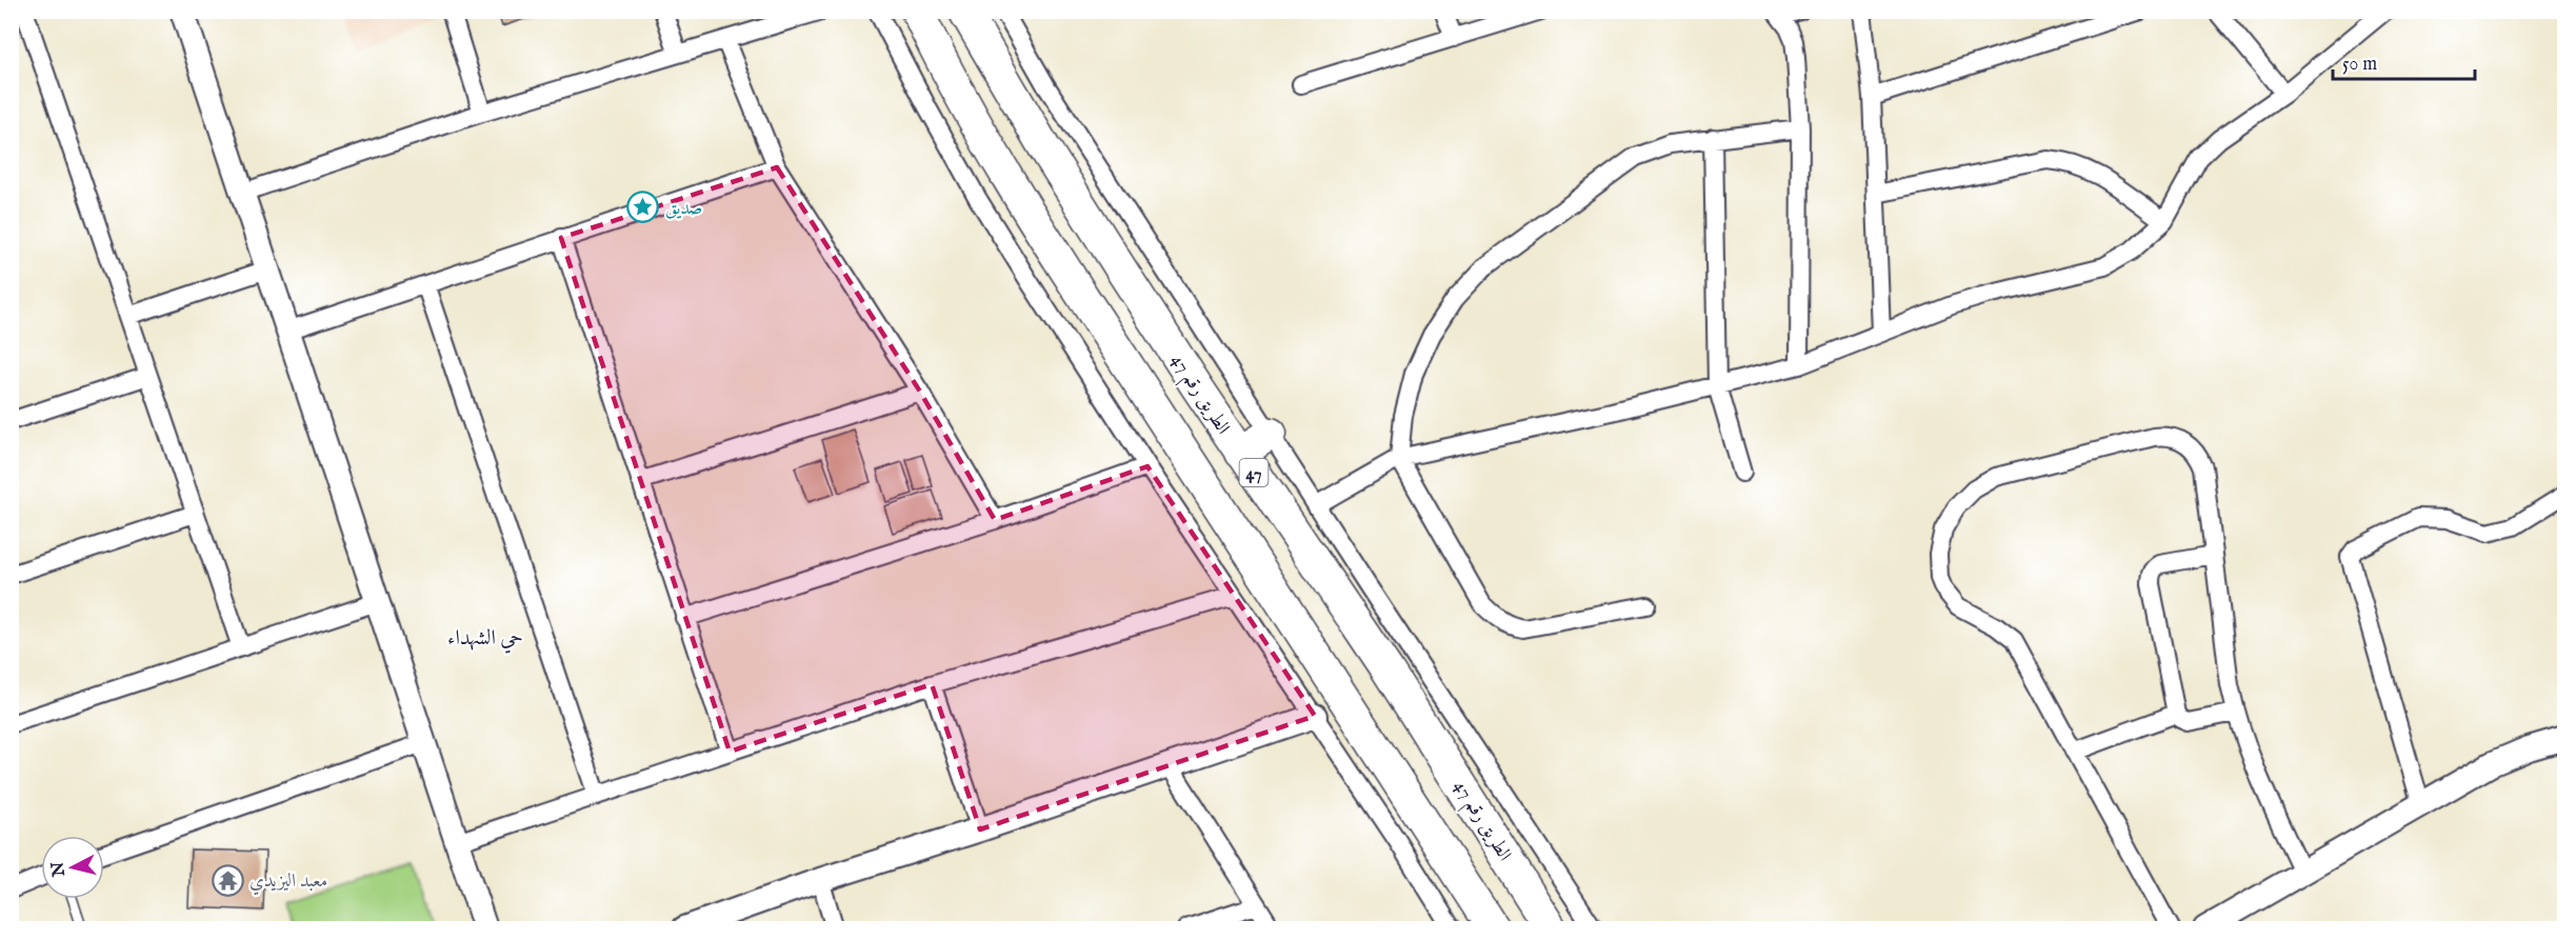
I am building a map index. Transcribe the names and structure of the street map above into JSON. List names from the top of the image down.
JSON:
{
  "streets": {
    "highway": ["الطريق رقم 47", "47"]
  },
  "districts": ["حي الشهداء"],
  "places": {
    "place": ["صديق"],
    "temple": ["معبد اليزيدي"]
  },
  "scale_bar": "50 m",
  "north": "left"
}
